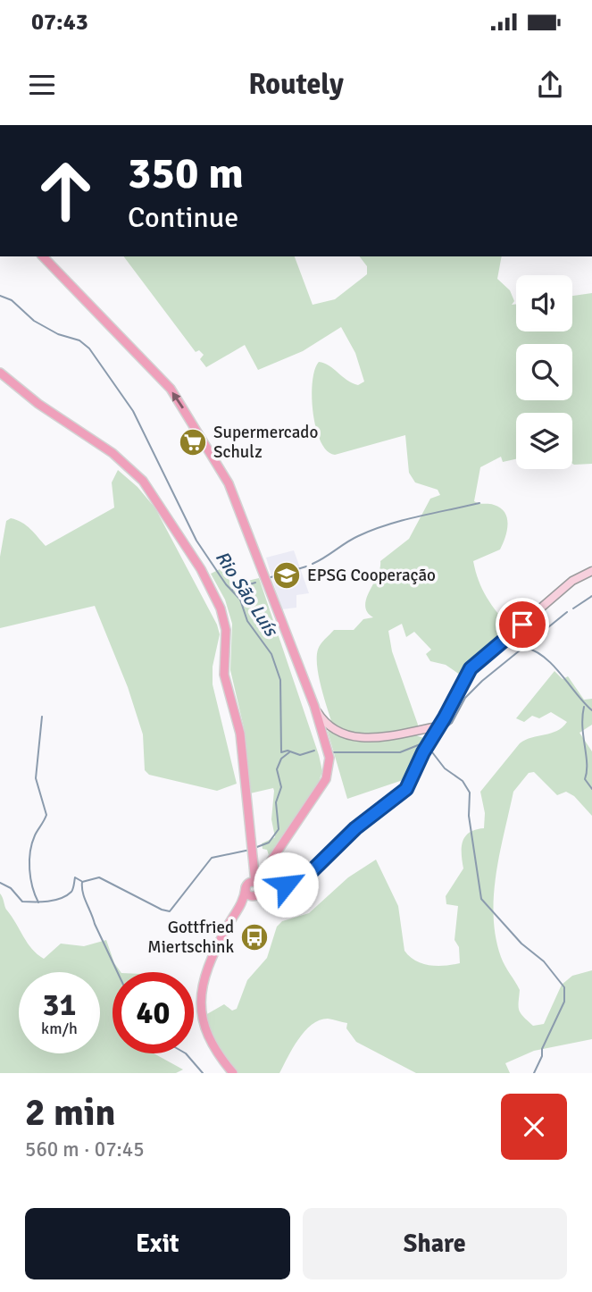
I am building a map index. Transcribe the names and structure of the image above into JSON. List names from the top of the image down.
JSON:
{
  "water": ["Rio São Luís"],
  "places": {
    "supermarket": ["Supermercado Schulz"],
    "school or university": ["EPSG Cooperação"],
    "bus stop": ["Gottfried Miertschink"]
  },
  "page": {
    "status": "07:43",
    "header": "Routely",
    "turn": ["350 m", "Continue"],
    "speed": "31 km/h",
    "limit": "40",
    "heading": ["2 min", "560 m · 07:45"],
    "buttons": ["Exit", "Share"]
  }
}
